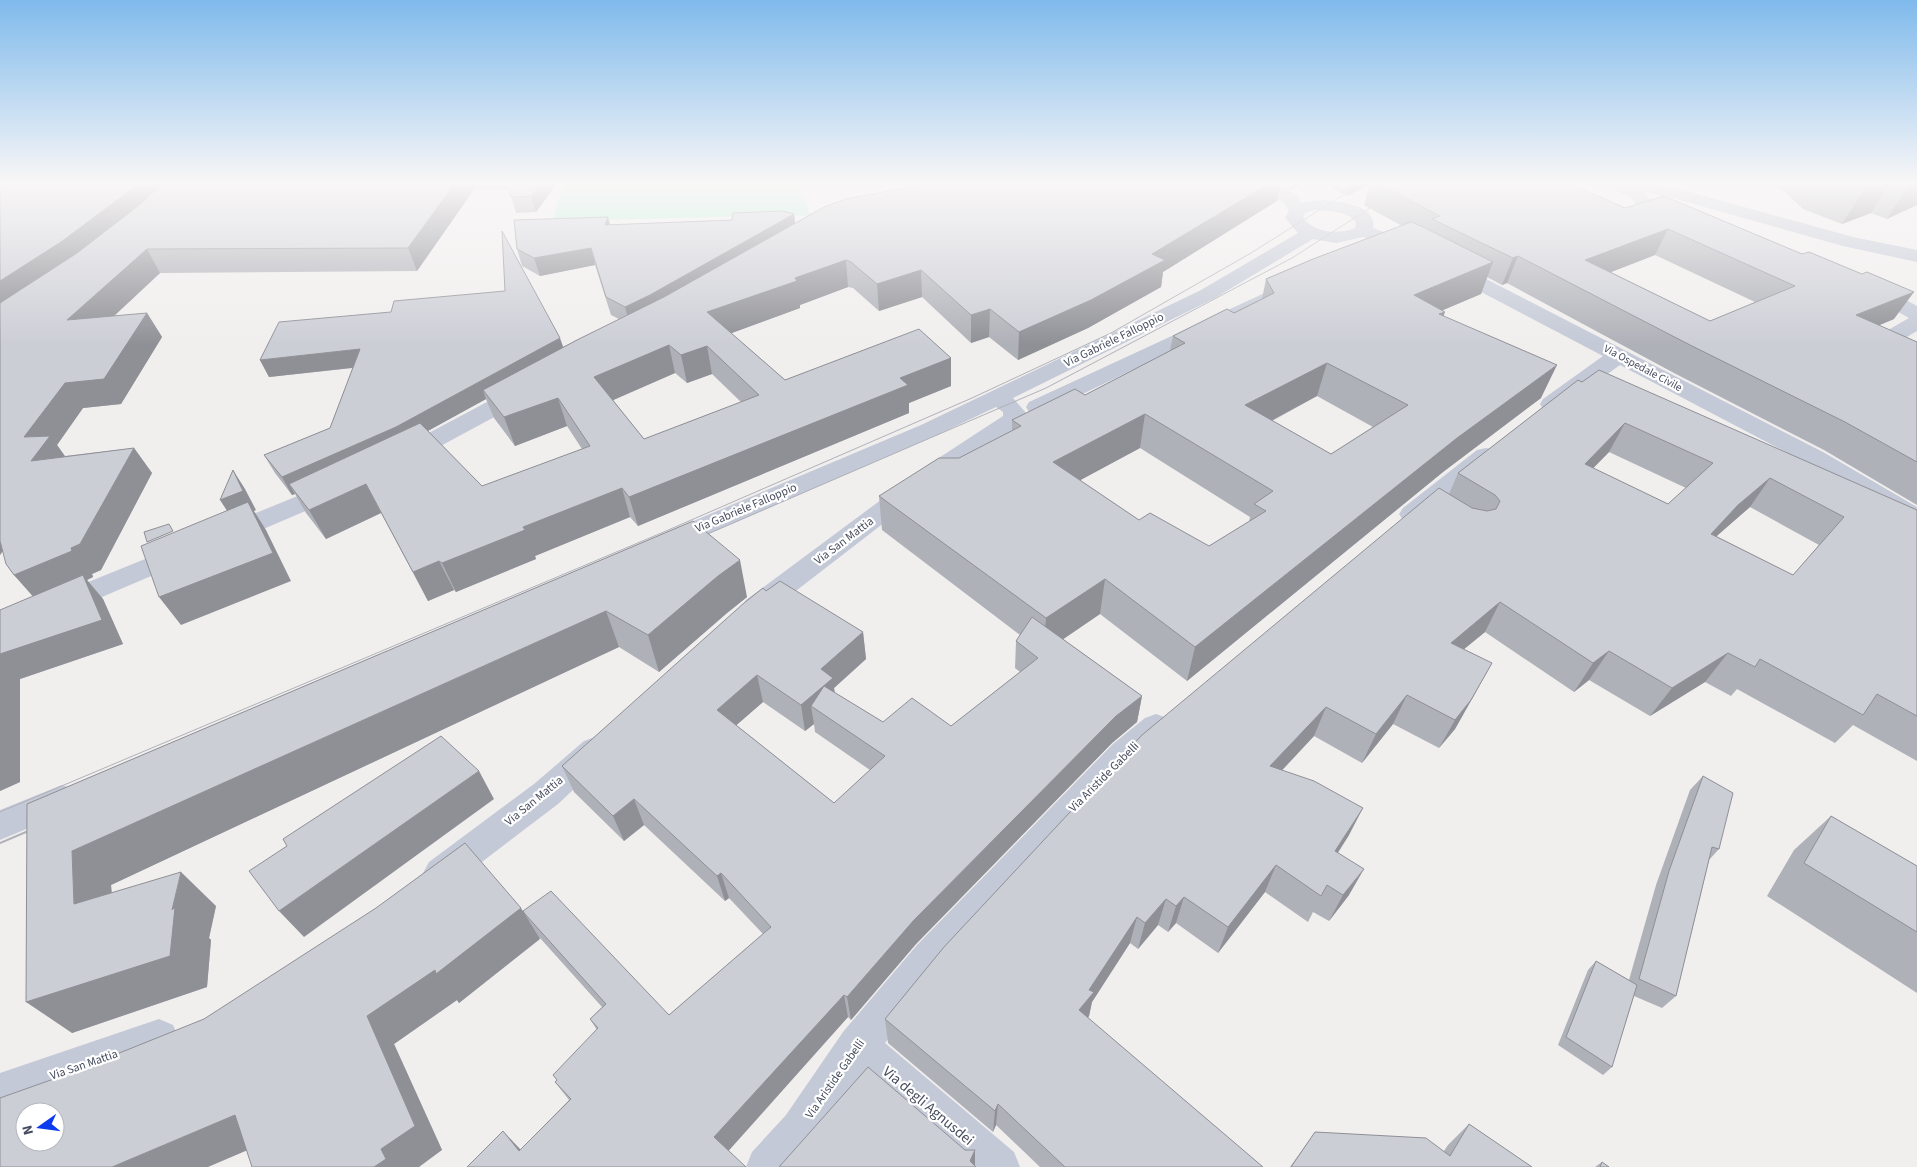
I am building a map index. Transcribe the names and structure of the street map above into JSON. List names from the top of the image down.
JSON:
{
  "streets": {
    "street": [
      "Via Gabriele Falloppio",
      "Via Ospedale Civile",
      "Via San Mattia",
      "Via Aristide Gabelli",
      "Via degli Agnusdei"
    ]
  },
  "crossings": [
    ["Via Gabriele Falloppio", "Via San Mattia"],
    ["Via Aristide Gabelli", "Via degli Agnusdei"]
  ],
  "north": "left"
}
